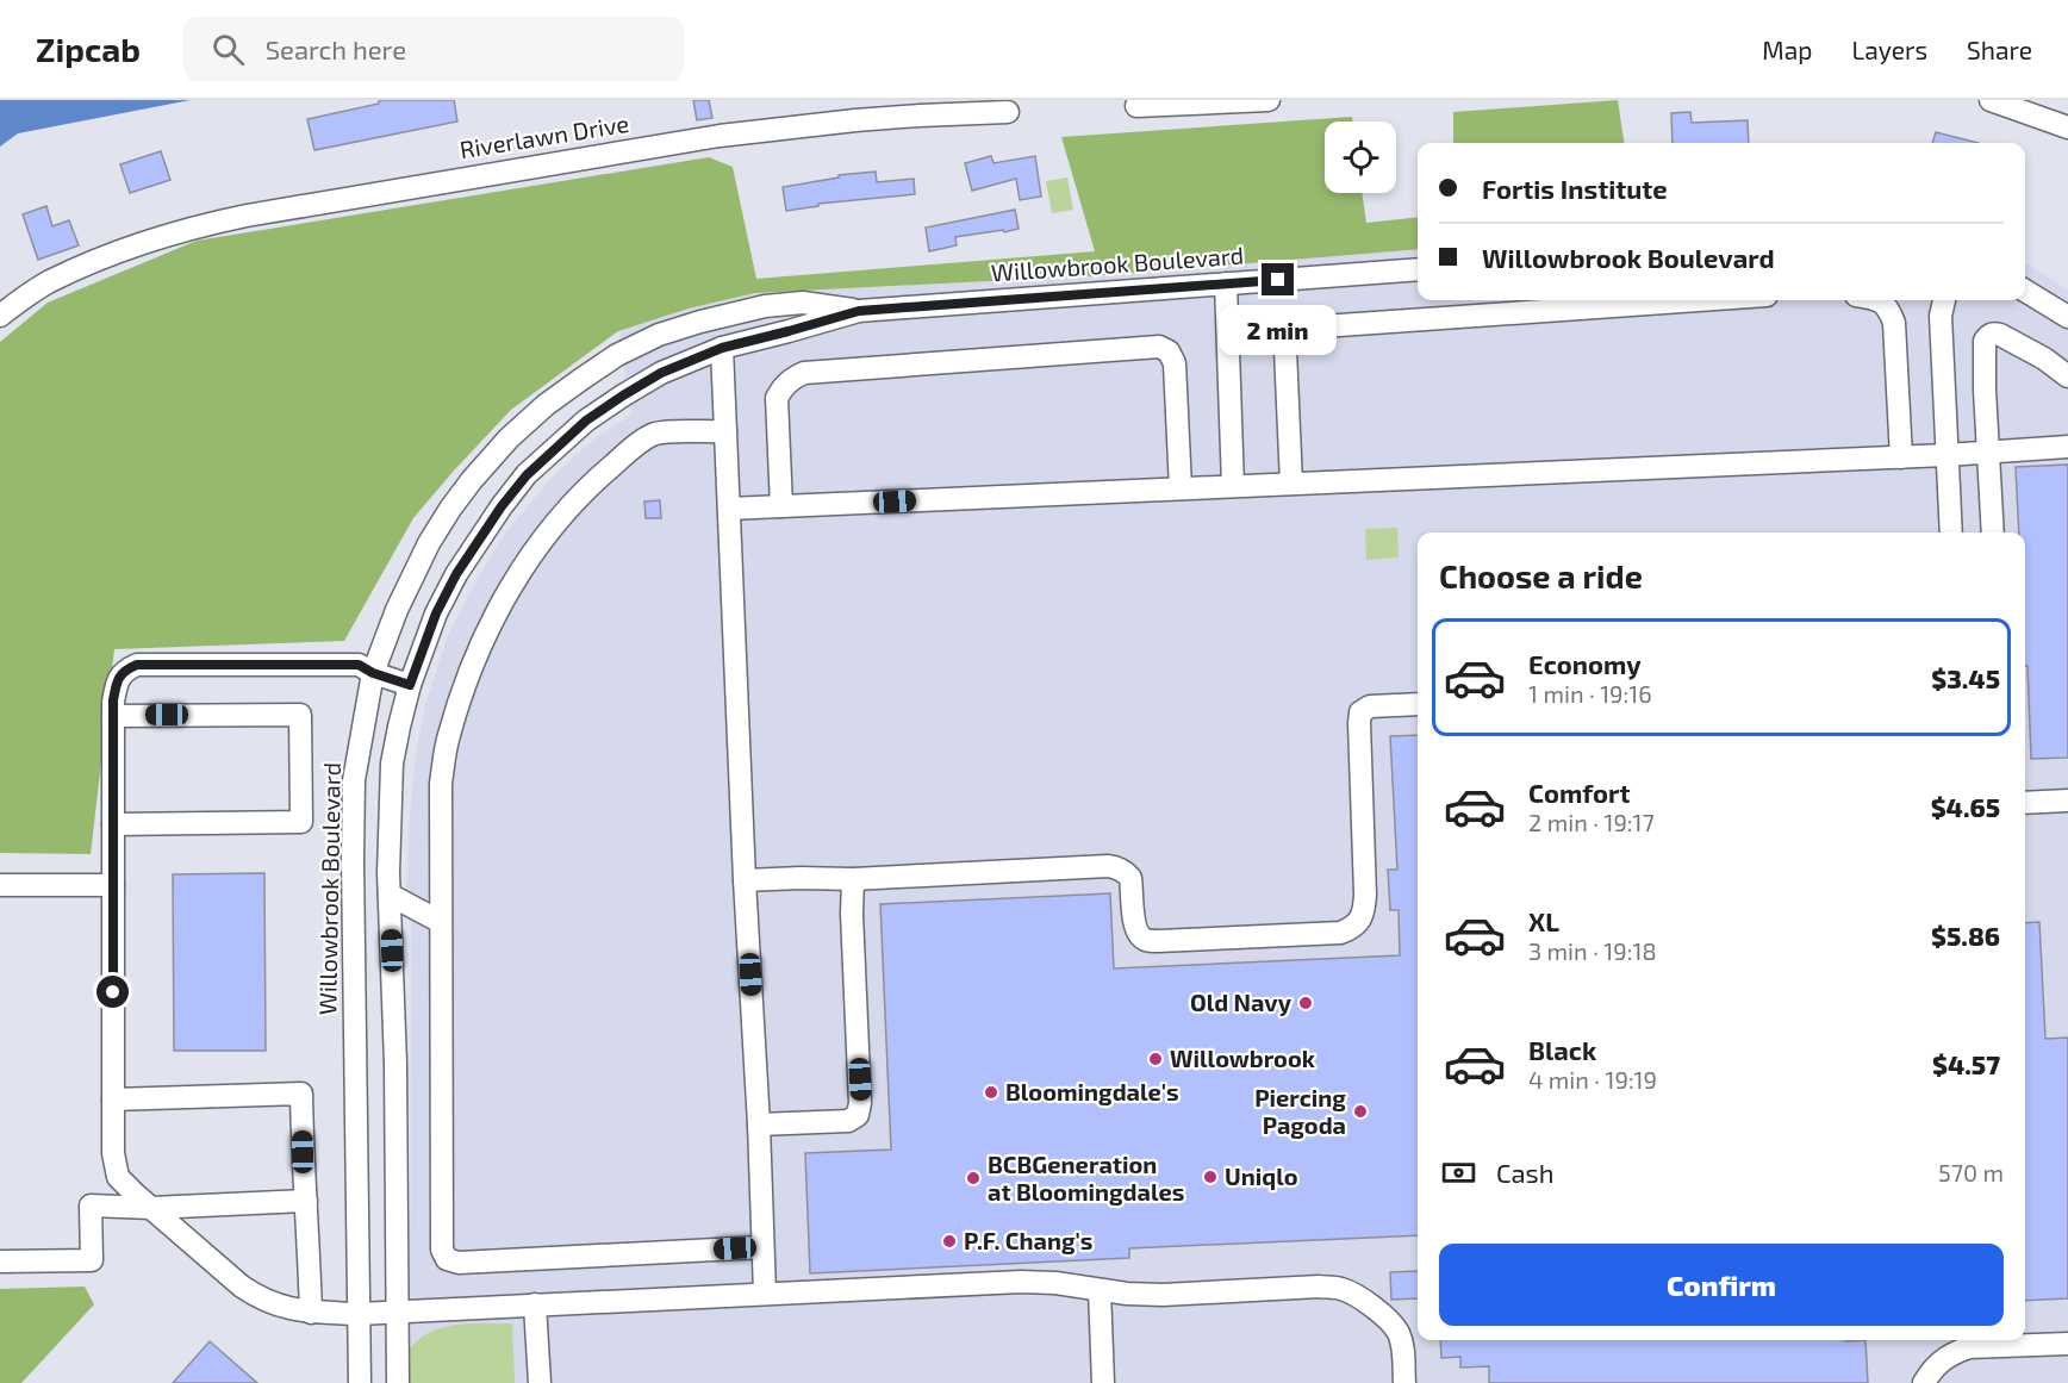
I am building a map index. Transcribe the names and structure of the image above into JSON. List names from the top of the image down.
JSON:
{
  "streets": {
    "street": ["Riverlawn Drive", "Willowbrook Boulevard"]
  },
  "places": [
    "Old Navy",
    "Willowbrook",
    "Bloomingdale's",
    "Piercing Pagoda",
    "Uniqlo",
    "BCBGeneration at Bloomingdales",
    "P.F. Chang's"
  ],
  "page": {
    "header": "Zipcab",
    "search": "Search here",
    "nav": ["Map", "Layers", "Share"],
    "banner": ["Fortis Institute", "Willowbrook Boulevard"],
    "bubble": "2 min",
    "heading": "Choose a ride",
    "list": [
      {
        "name": "Economy",
        "note": "1 min · 19:16",
        "value": "$3.45"
      },
      {
        "name": "Comfort",
        "note": "2 min · 19:17",
        "value": "$4.65"
      },
      {
        "name": "XL",
        "note": "3 min · 19:18",
        "value": "$5.86"
      },
      {
        "name": "Black",
        "note": "4 min · 19:19",
        "value": "$4.57"
      }
    ],
    "pay": ["Cash", "570 m"],
    "buttons": "Confirm"
  }
}
